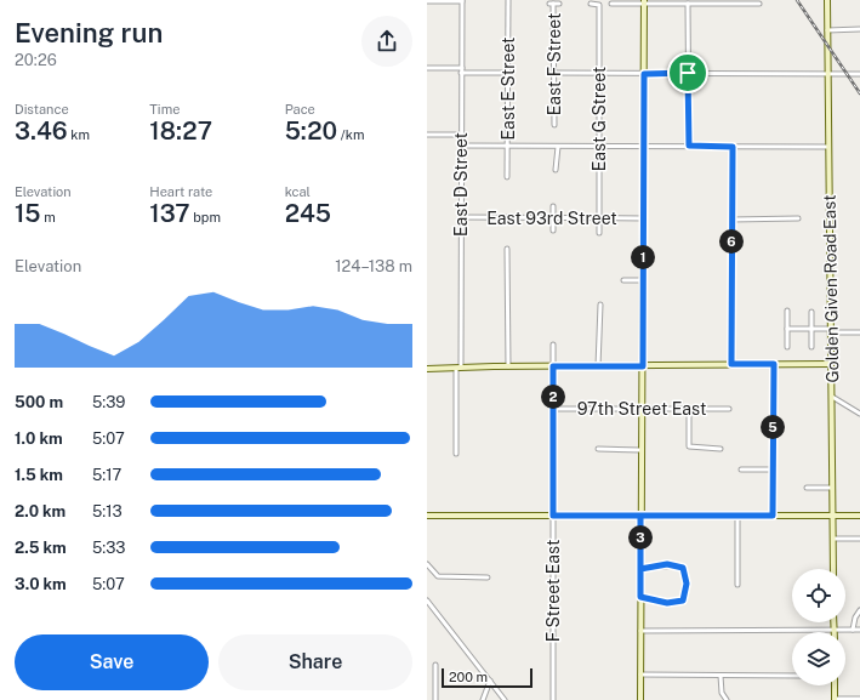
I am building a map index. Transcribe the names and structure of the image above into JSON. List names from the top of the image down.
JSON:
{
  "streets": {
    "street": [
      "East F Street",
      "East E Street",
      "East G Street",
      "East D Street",
      "East 93rd Street",
      "Golden Given Road East",
      "97th Street East",
      "F Street East"
    ]
  },
  "crossings": [
    ["East G Street", "East 93rd Street"],
    ["East D Street", "East 93rd Street"],
    ["97th Street East", "F Street East"]
  ],
  "scale_bar": "200 m",
  "page": {
    "heading": ["Evening run", "20:26"],
    "stats": [
      ["Distance", "3.46 km"],
      ["Time", "18:27"],
      ["Pace", "5:20 /km"],
      ["Elevation", "15 m"],
      ["Heart rate", "137 bpm"],
      ["kcal", "245"]
    ],
    "pins": [
      "6",
      "1",
      "2",
      "5",
      "3"
    ],
    "chart": ["Elevation", "124–138 m"],
    "list": [
      {
        "name": "500 m",
        "note": "5:39"
      },
      {
        "name": "1.0 km",
        "note": "5:07"
      },
      {
        "name": "1.5 km",
        "note": "5:17"
      },
      {
        "name": "2.0 km",
        "note": "5:13"
      },
      {
        "name": "2.5 km",
        "note": "5:33"
      },
      {
        "name": "3.0 km",
        "note": "5:07"
      }
    ],
    "buttons": ["Save", "Share"],
    "scale": "200 m"
  }
}
